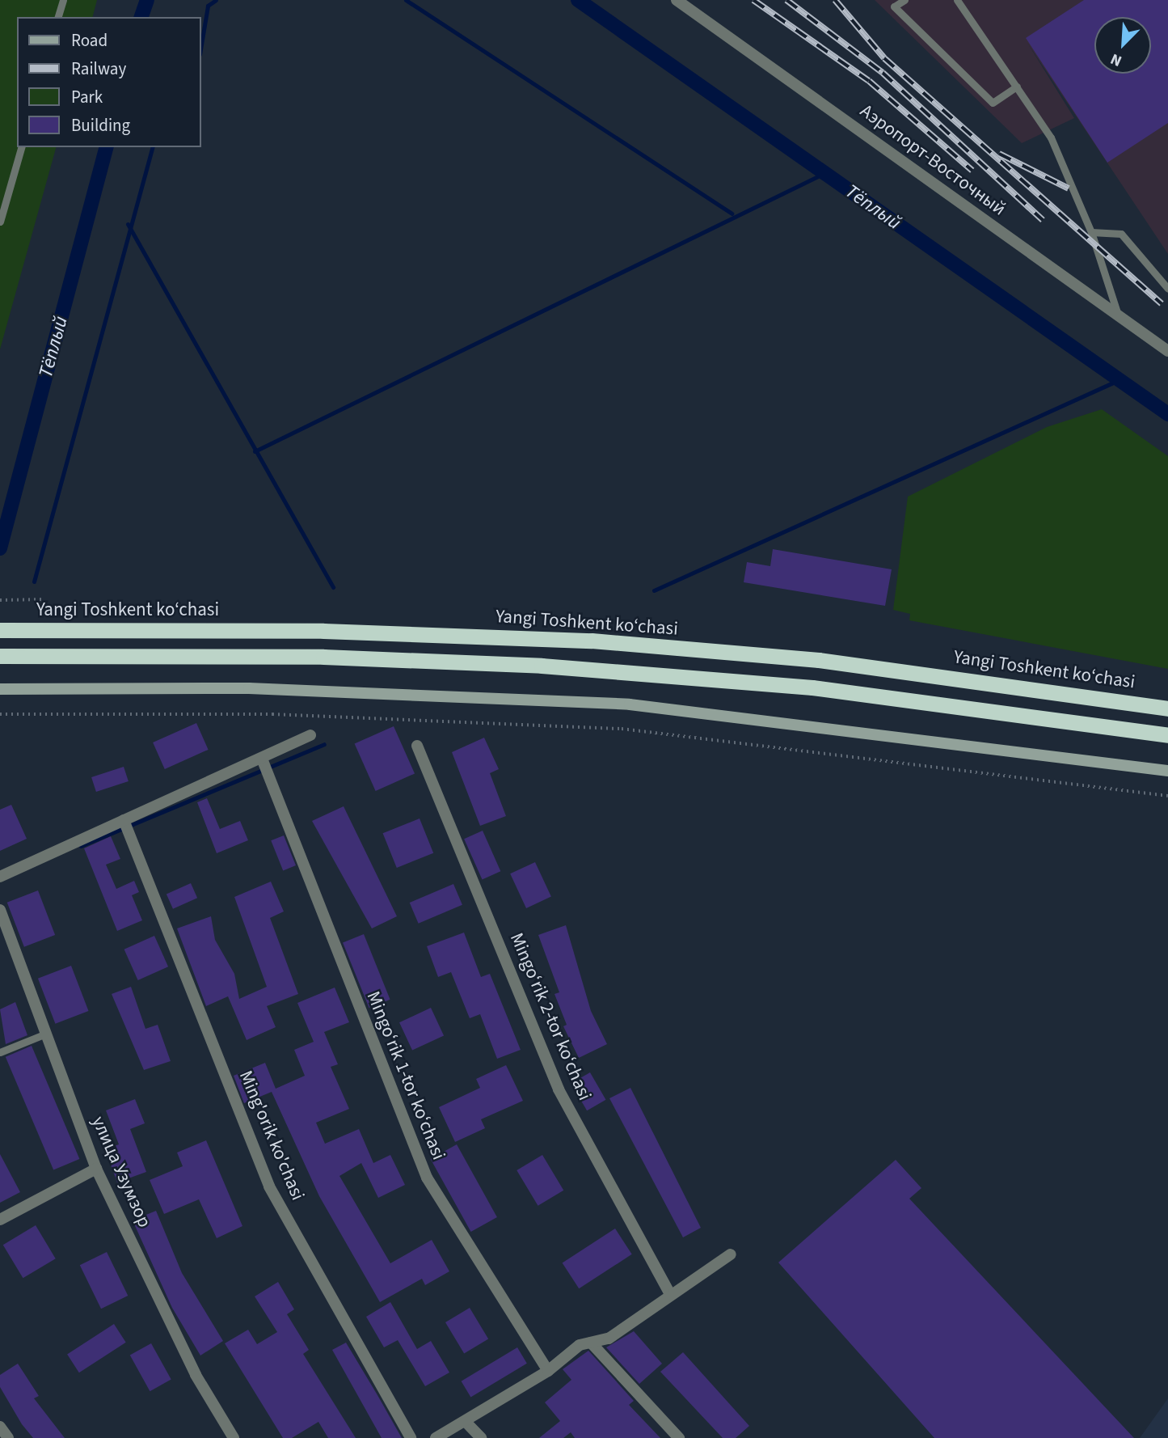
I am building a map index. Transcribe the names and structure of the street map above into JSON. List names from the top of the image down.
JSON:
{
  "streets": {
    "highway": ["Yangi Toshkent ko‘chasi"],
    "street": [
      "Аэропорт-Восточный",
      "Mingo‘rik 2-tor ko‘chasi",
      "Mingo‘rik 1-tor ko‘chasi",
      "Ming'orik ko'chasi",
      "улица Узумзор"
    ]
  },
  "water": ["Тёплый"],
  "legend": [
    "Road",
    "Railway",
    "Park",
    "Building"
  ],
  "north": "bottom left"
}
